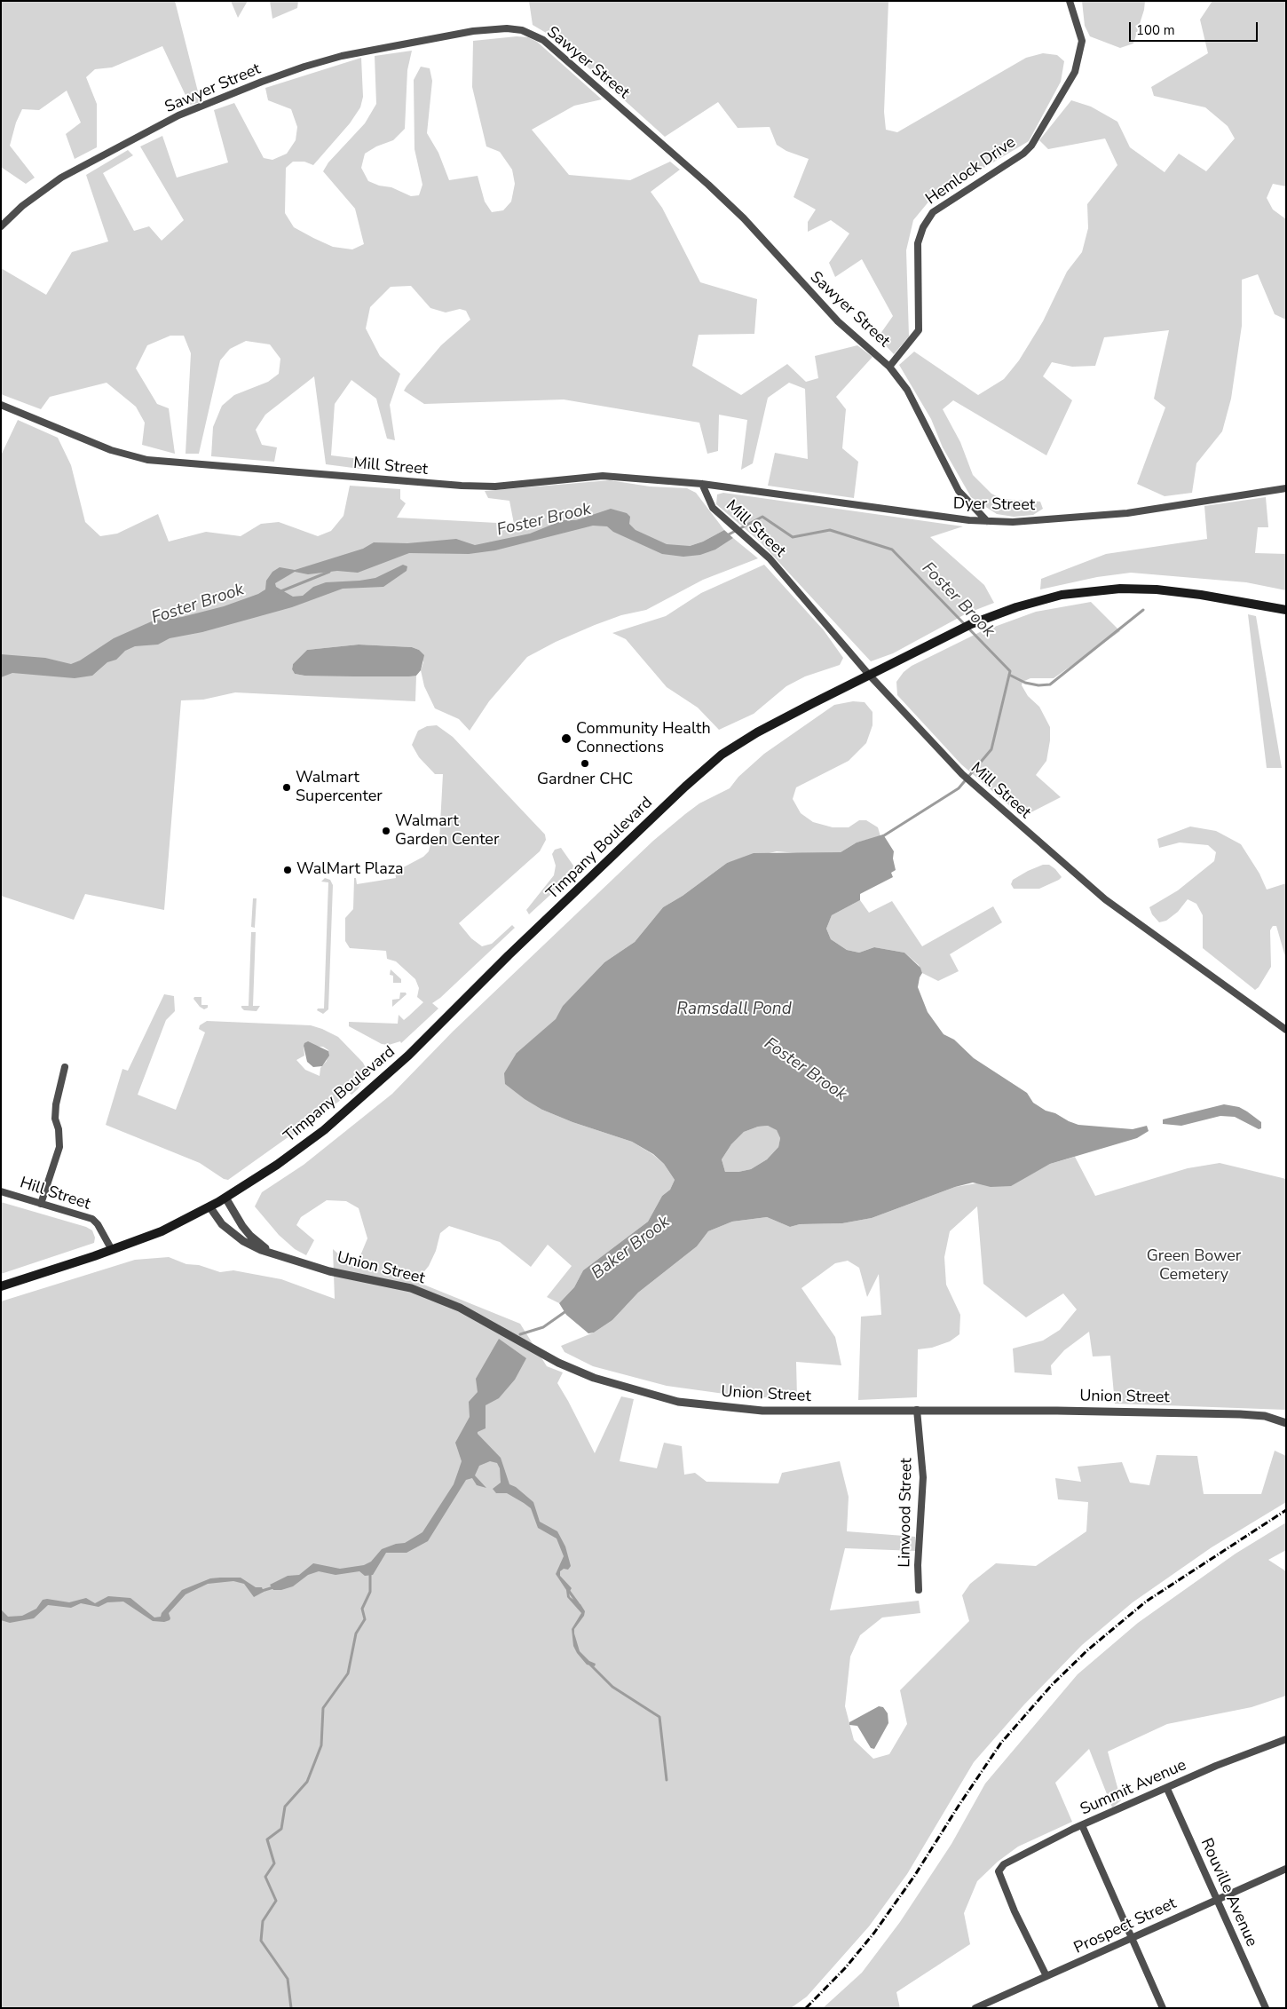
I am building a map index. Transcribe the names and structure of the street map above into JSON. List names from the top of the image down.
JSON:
{
  "streets": {
    "main road": ["Timpany Boulevard"],
    "street": [
      "Sawyer Street",
      "Hemlock Drive",
      "Mill Street",
      "Dyer Street",
      "Hill Street",
      "Union Street",
      "Linwood Street",
      "Summit Avenue",
      "Rouville Avenue",
      "Prospect Street"
    ]
  },
  "crossings": [
    ["Sawyer Street", "Hemlock Drive"],
    ["Sawyer Street", "Dyer Street"],
    ["Mill Street", "Dyer Street"],
    ["Mill Street", "Timpany Boulevard"],
    ["Timpany Boulevard", "Hill Street"],
    ["Timpany Boulevard", "Union Street"],
    ["Union Street", "Linwood Street"],
    ["Summit Avenue", "Rouville Avenue"],
    ["Summit Avenue", "Prospect Street"],
    ["Rouville Avenue", "Prospect Street"]
  ],
  "water": ["Foster Brook", "Ramsdall Pond", "Baker Brook"],
  "parks": ["Green Bower Cemetery"],
  "places": [
    "Community Health Connections",
    "Gardner CHC",
    "Walmart Supercenter",
    "Walmart Garden Center",
    "WalMart Plaza"
  ],
  "scale_bar": "100 m"
}
